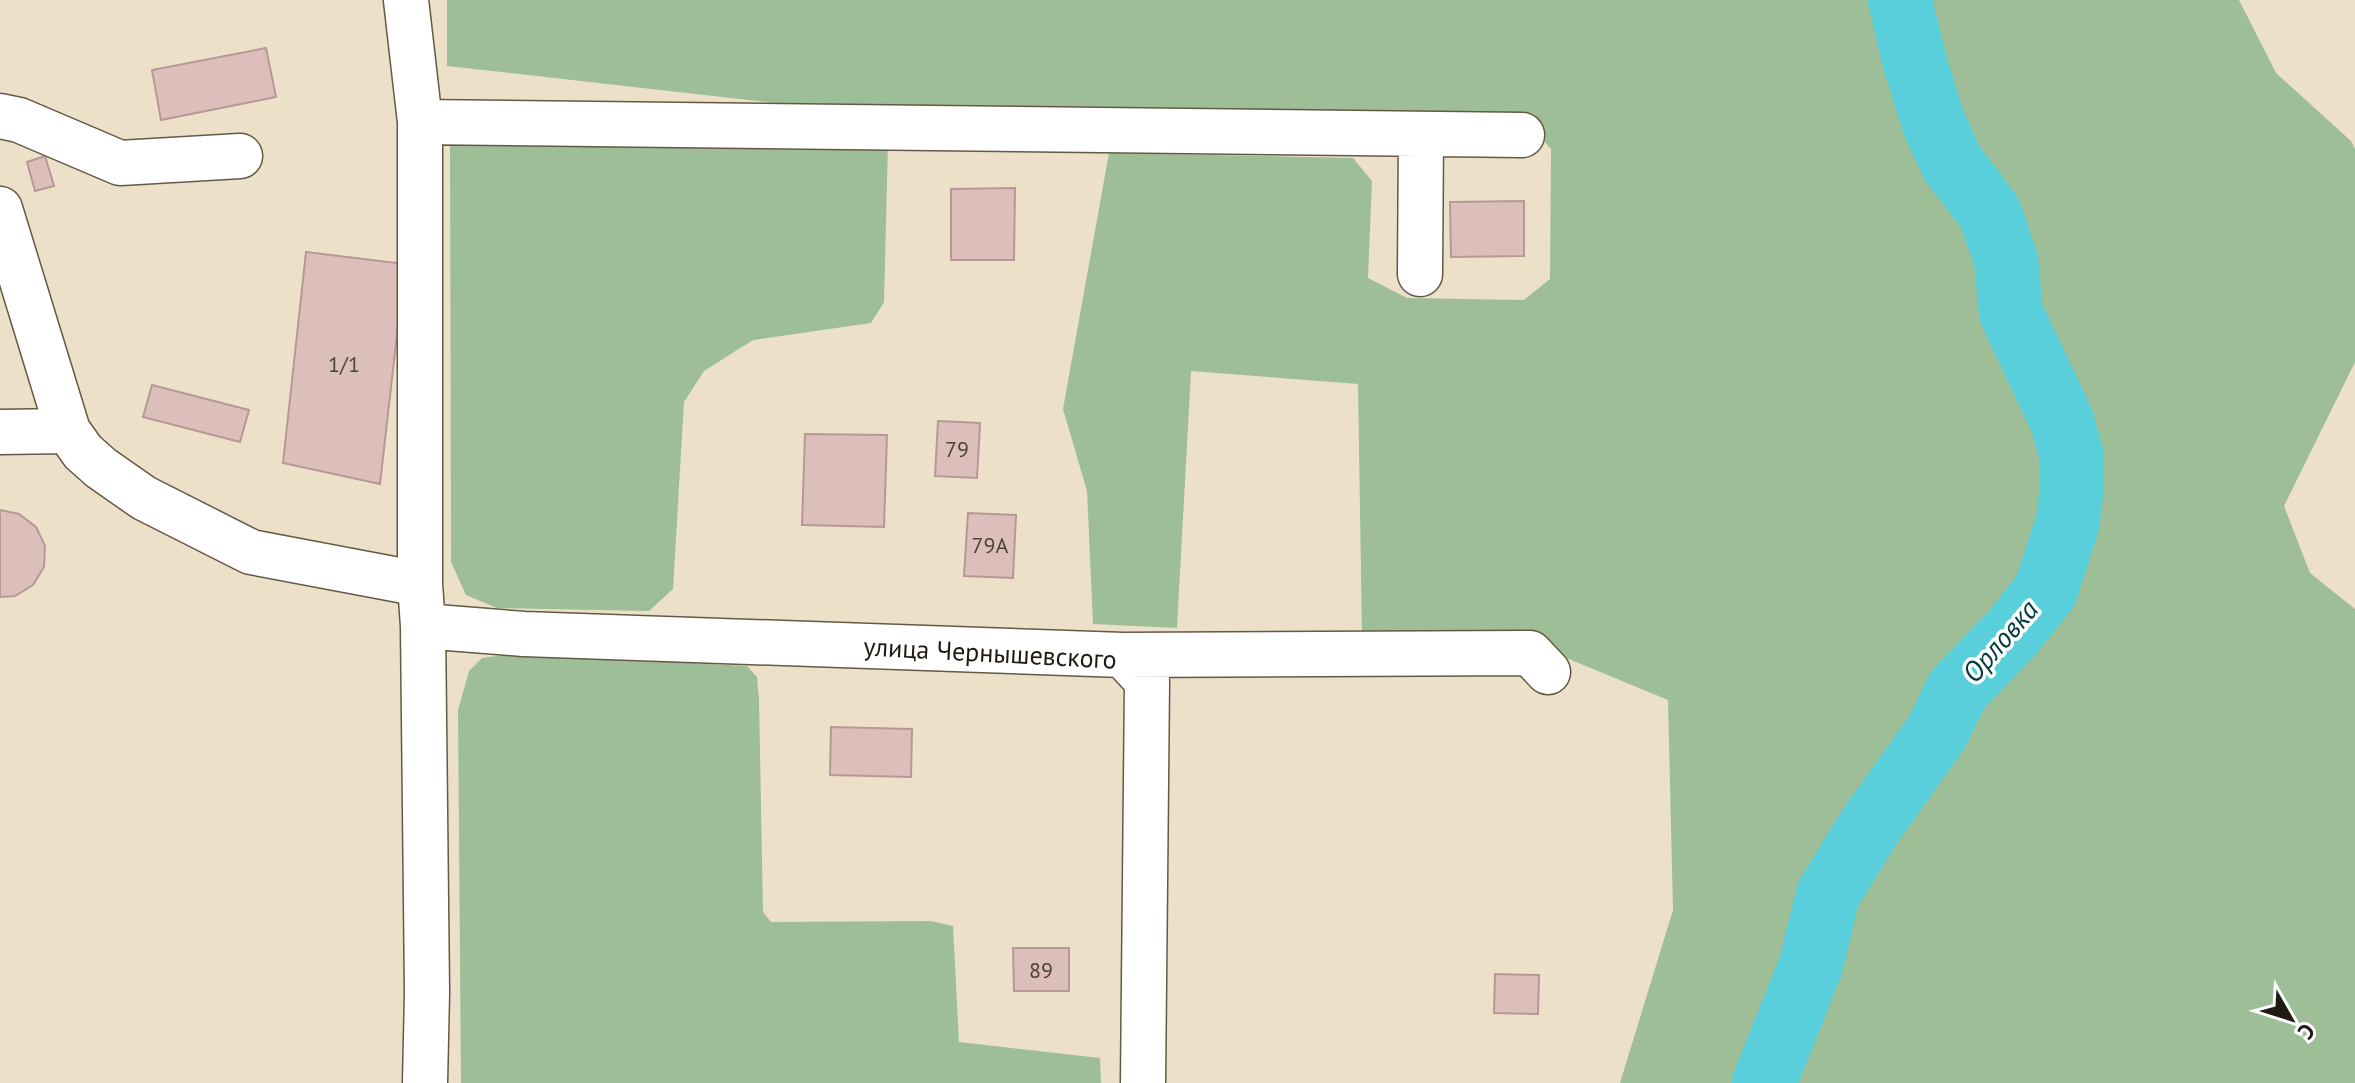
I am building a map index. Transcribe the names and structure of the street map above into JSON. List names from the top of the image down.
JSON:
{
  "streets": {
    "street": ["улица Чернышевского"]
  },
  "water": ["Орловка"],
  "house_numbers": [
    "1/1",
    "79",
    "79А",
    "89"
  ],
  "north": "bottom right"
}
